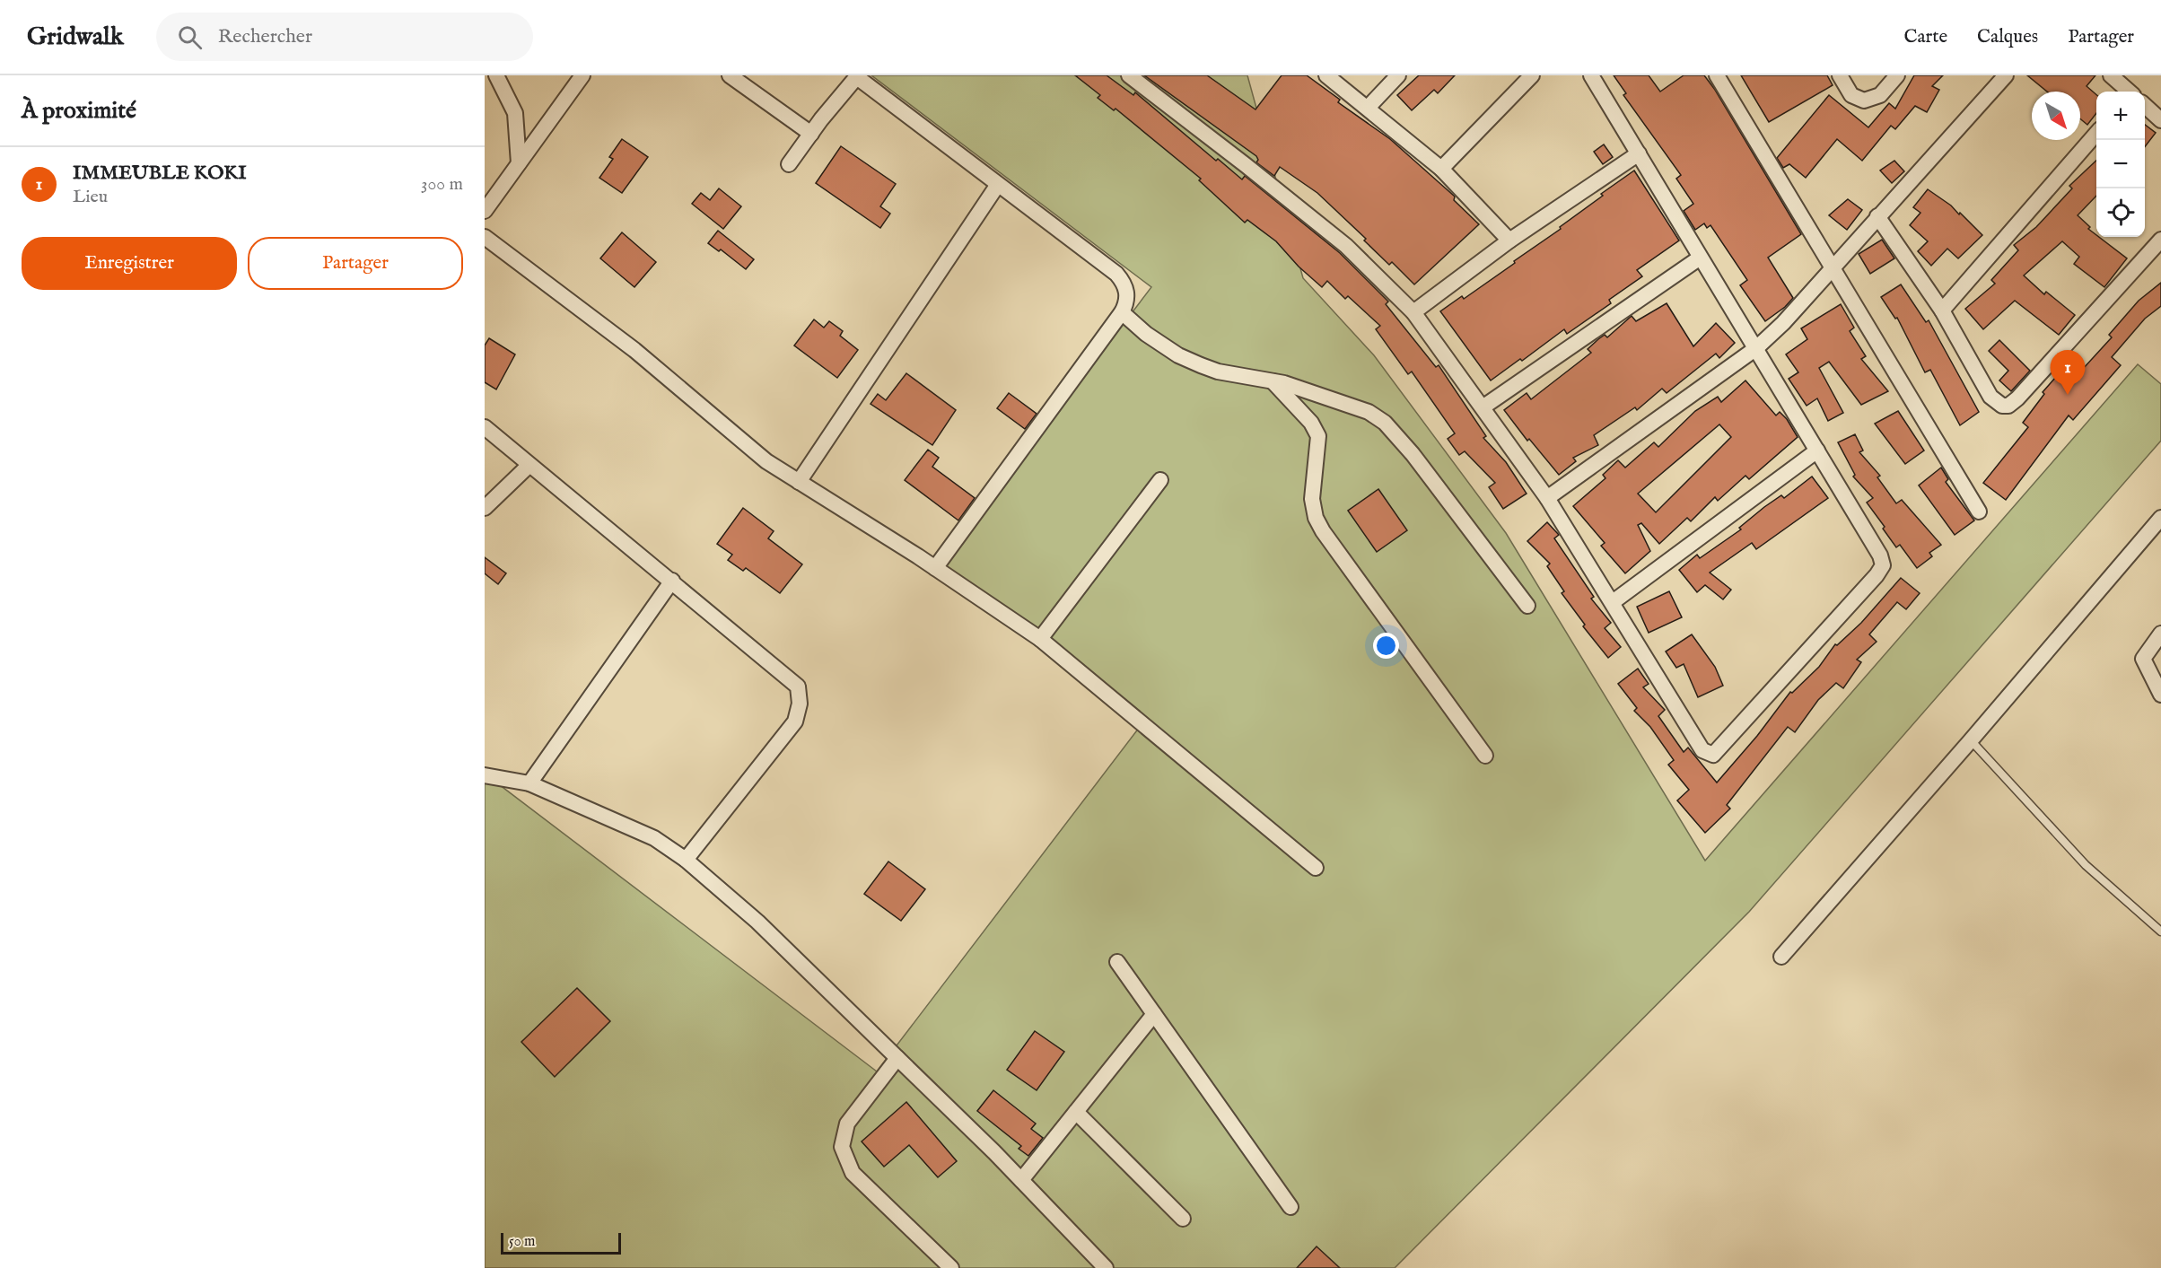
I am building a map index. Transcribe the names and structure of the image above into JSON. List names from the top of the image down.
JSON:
{
  "scale_bar": "50 m",
  "north": "bottom right",
  "page": {
    "header": "Gridwalk",
    "search": "Rechercher",
    "nav": ["Carte", "Calques", "Partager"],
    "heading": "À proximité",
    "map_buttons": ["+", "−"],
    "list": [
      {
        "mark": "1",
        "name": "IMMEUBLE KOKI",
        "note": "Lieu",
        "value": "300 m"
      }
    ],
    "buttons": ["Enregistrer", "Partager"],
    "pins": "1",
    "scale": "50 m"
  }
}
